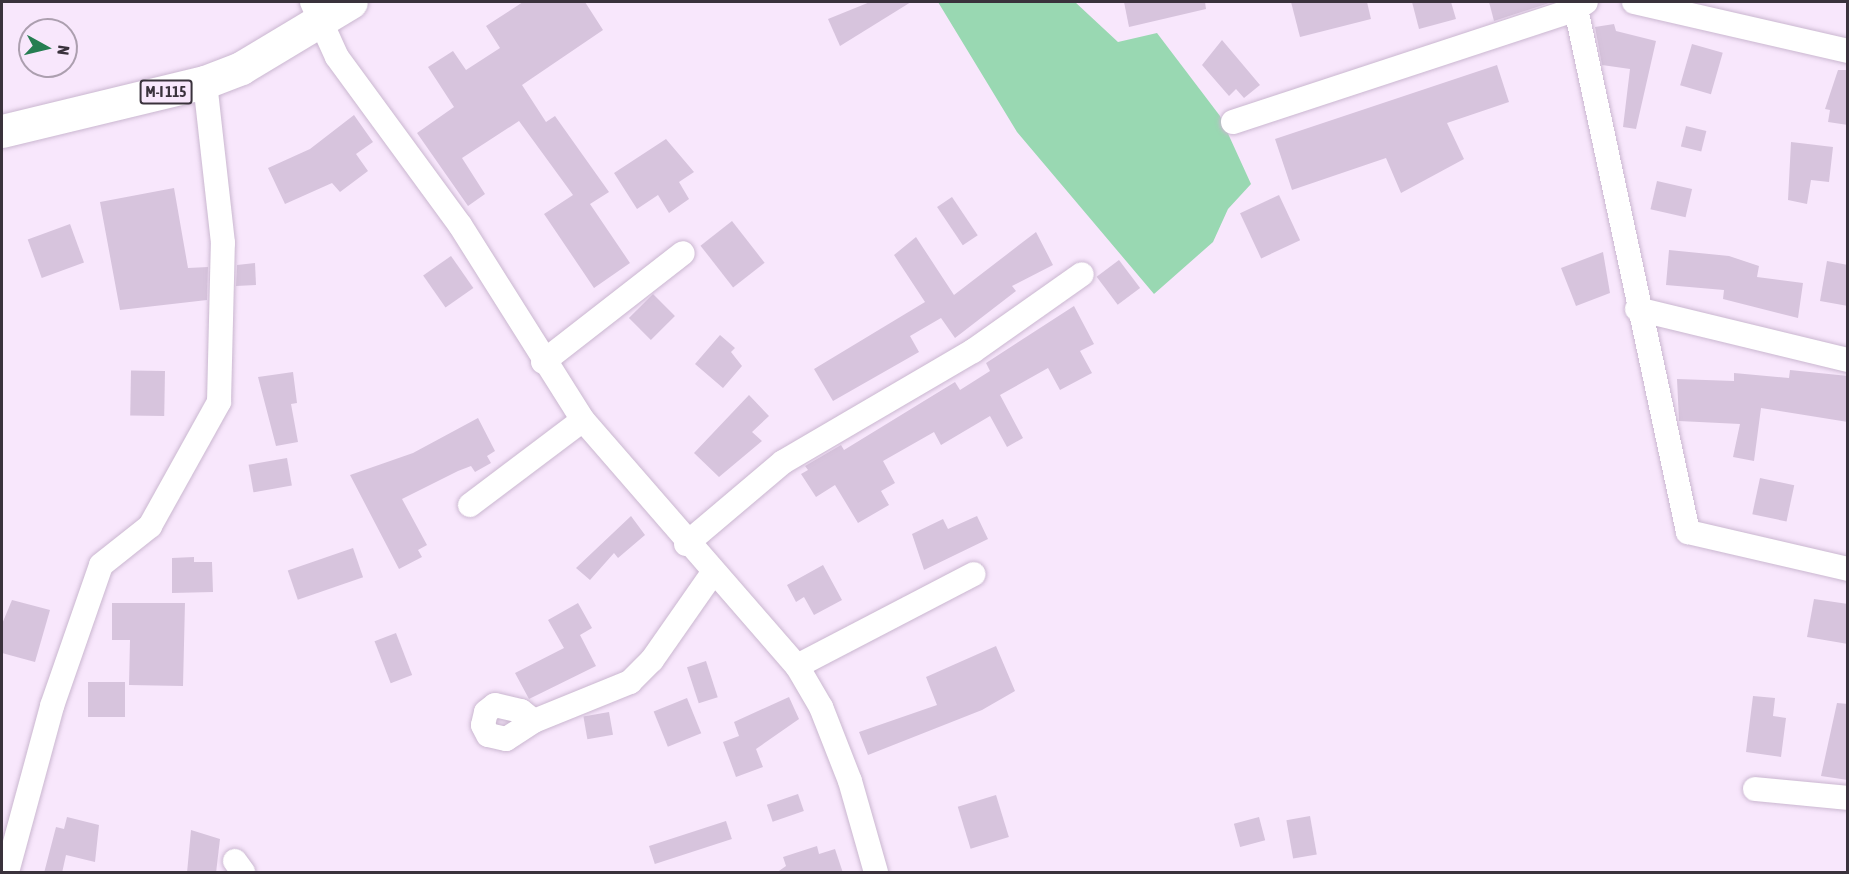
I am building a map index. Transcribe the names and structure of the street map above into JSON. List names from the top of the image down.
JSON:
{
  "streets": {
    "main road": ["M-I 115"]
  },
  "north": "right"
}
